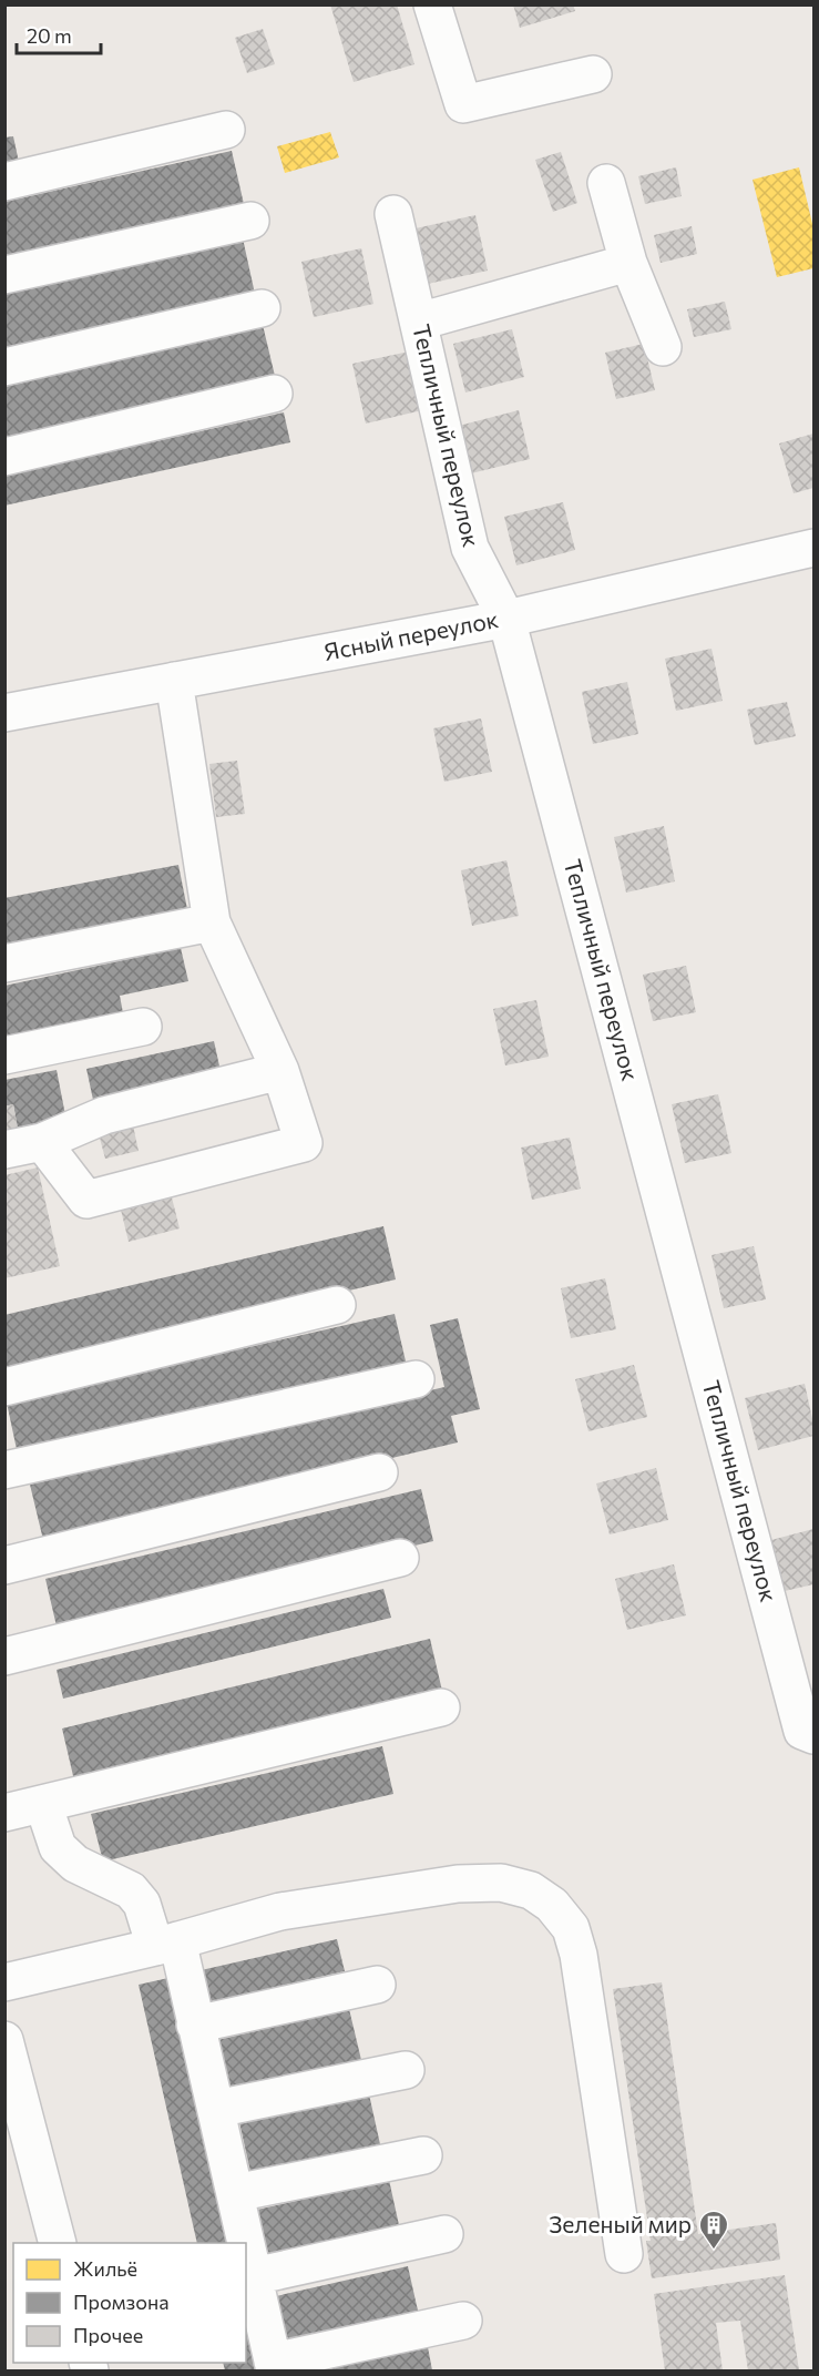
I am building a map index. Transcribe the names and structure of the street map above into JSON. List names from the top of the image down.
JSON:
{
  "streets": {
    "street": ["Тепличный переулок", "Ясный переулок"]
  },
  "crossings": [
    ["Тепличный переулок", "Ясный переулок"]
  ],
  "places": {
    "building": ["Зеленый мир"]
  },
  "legend": ["Жильё", "Промзона", "Прочее"],
  "scale_bar": "20 m"
}
